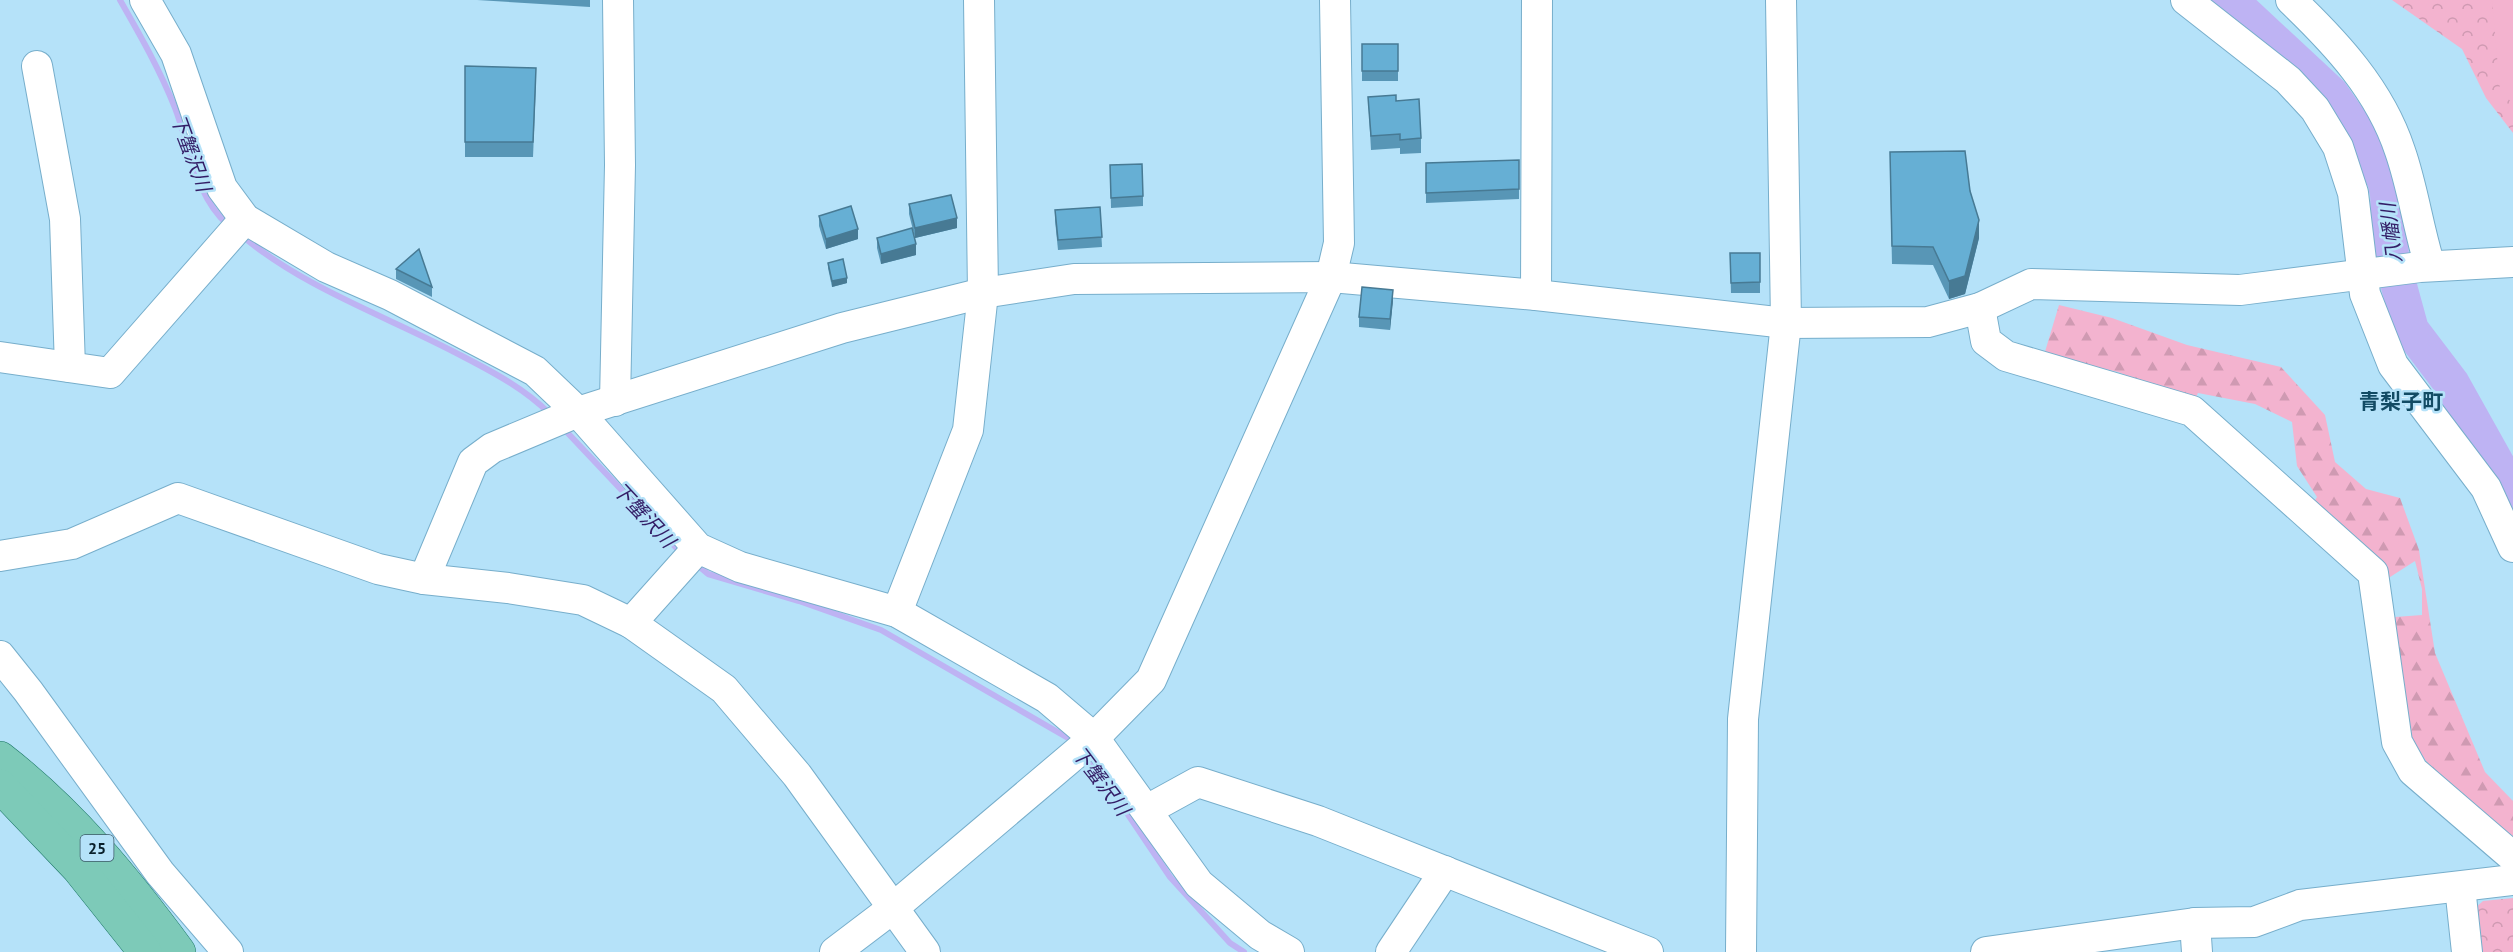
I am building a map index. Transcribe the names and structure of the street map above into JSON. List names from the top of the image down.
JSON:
{
  "streets": {
    "main road": ["25"]
  },
  "districts": ["青梨子町"],
  "water": ["下蟹沢川", "八幡川"]
}
